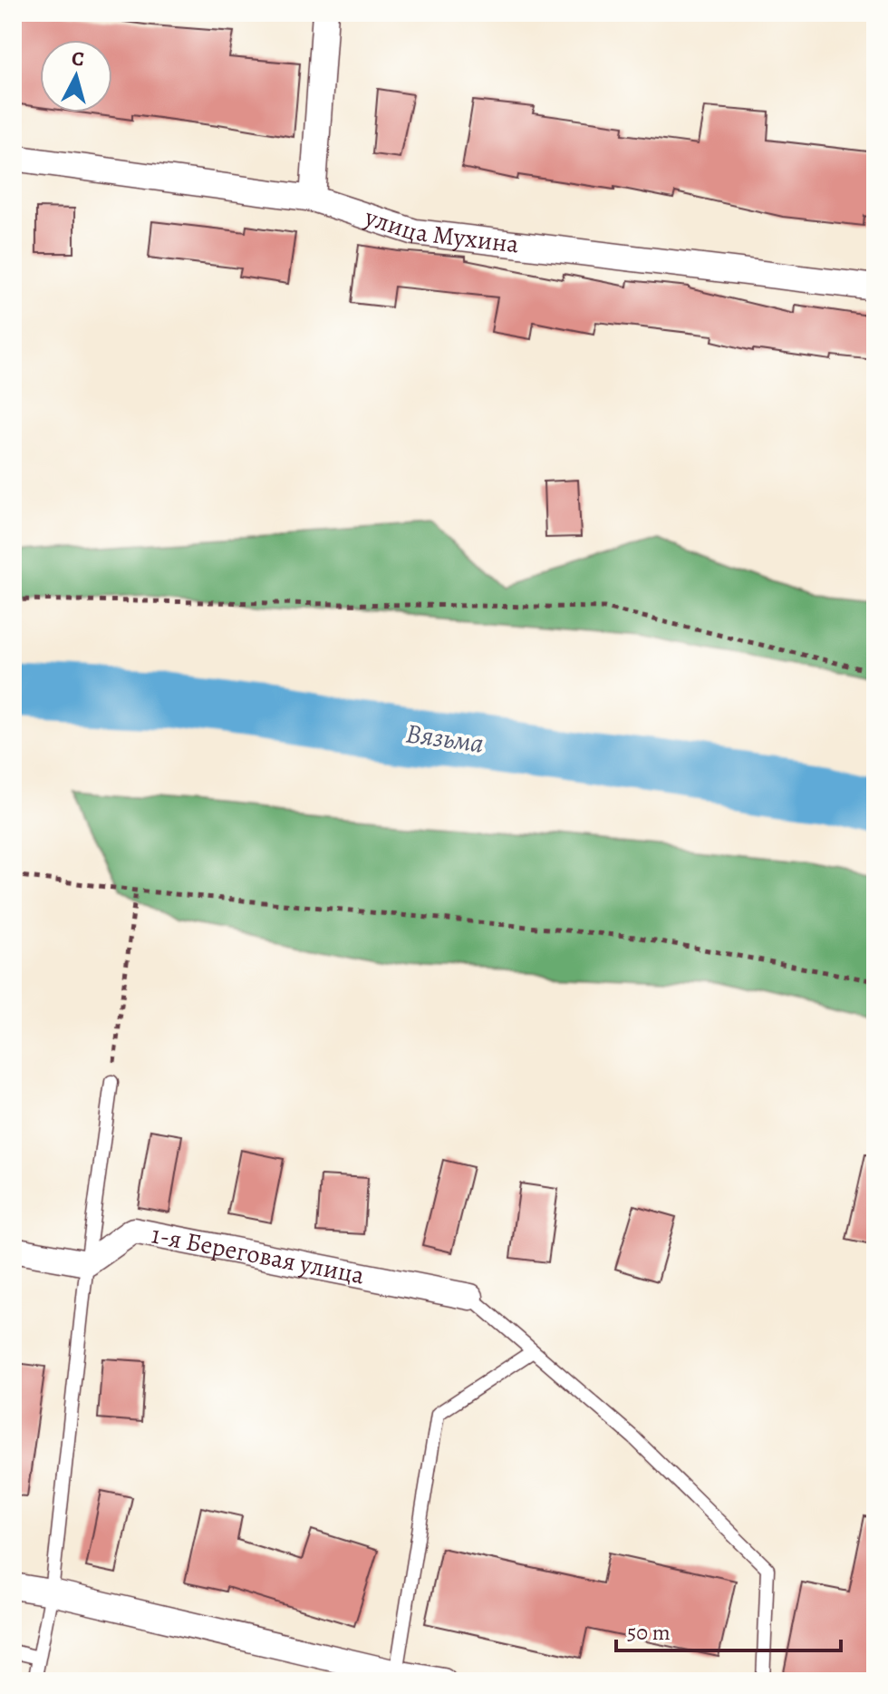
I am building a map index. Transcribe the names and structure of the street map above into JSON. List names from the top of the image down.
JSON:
{
  "streets": {
    "street": ["улица Мухина", "1-я Береговая улица"]
  },
  "water": ["Вязьма"],
  "scale_bar": "50 m",
  "north": "top"
}
